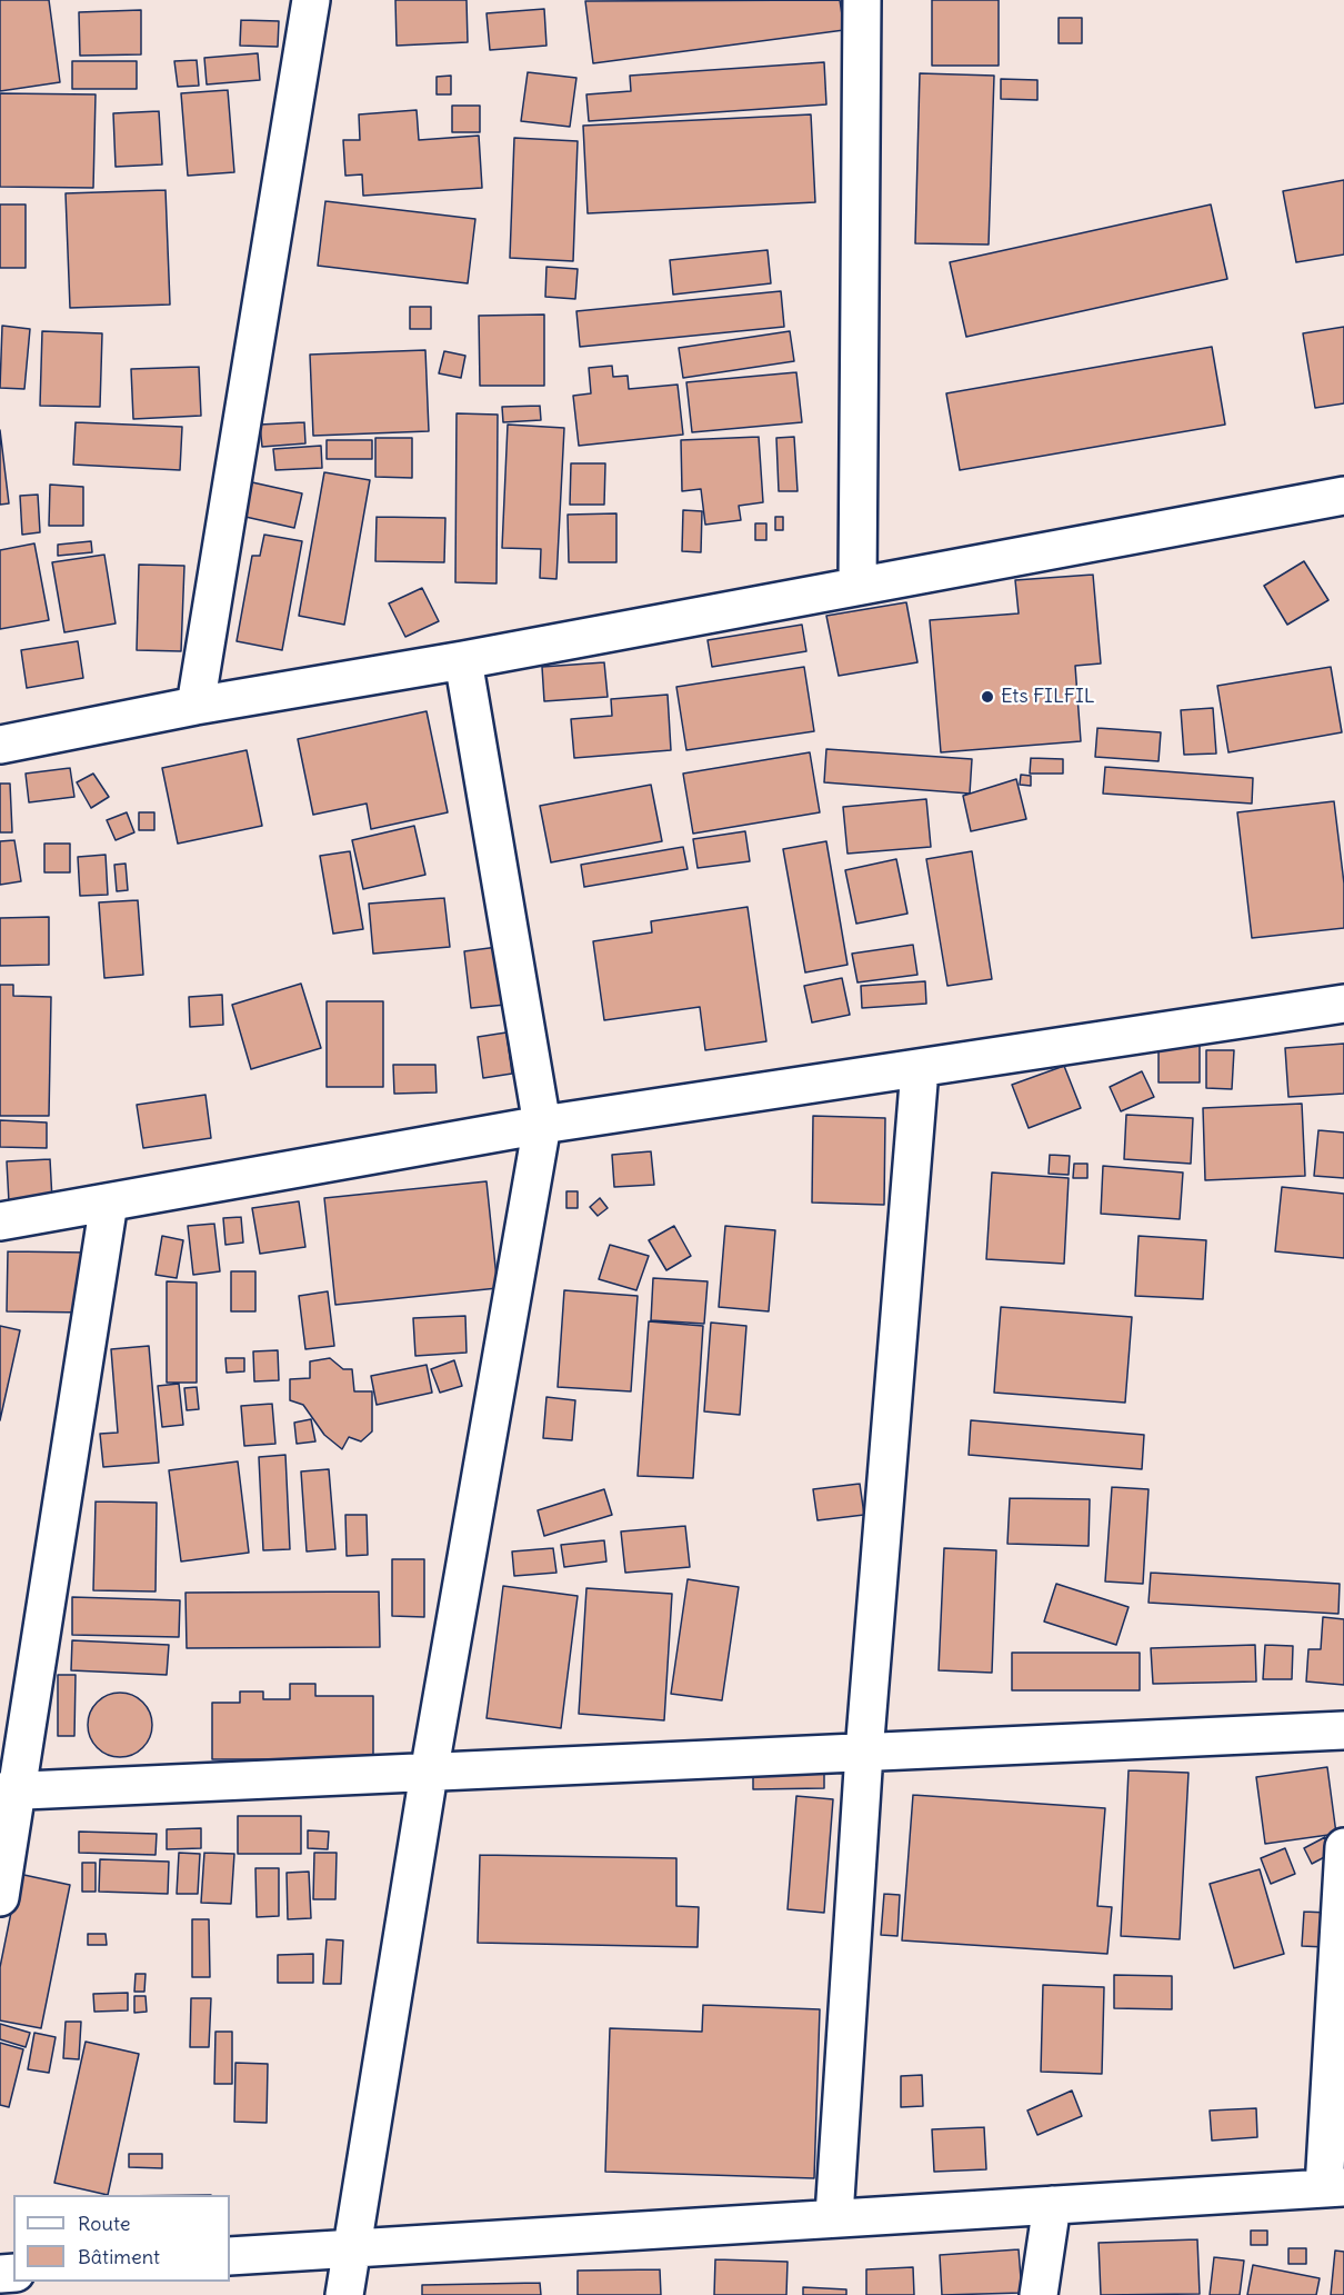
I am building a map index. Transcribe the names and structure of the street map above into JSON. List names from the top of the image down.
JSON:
{
  "places": ["Ets FILFIL"],
  "legend": ["Route", "Bâtiment"]
}
